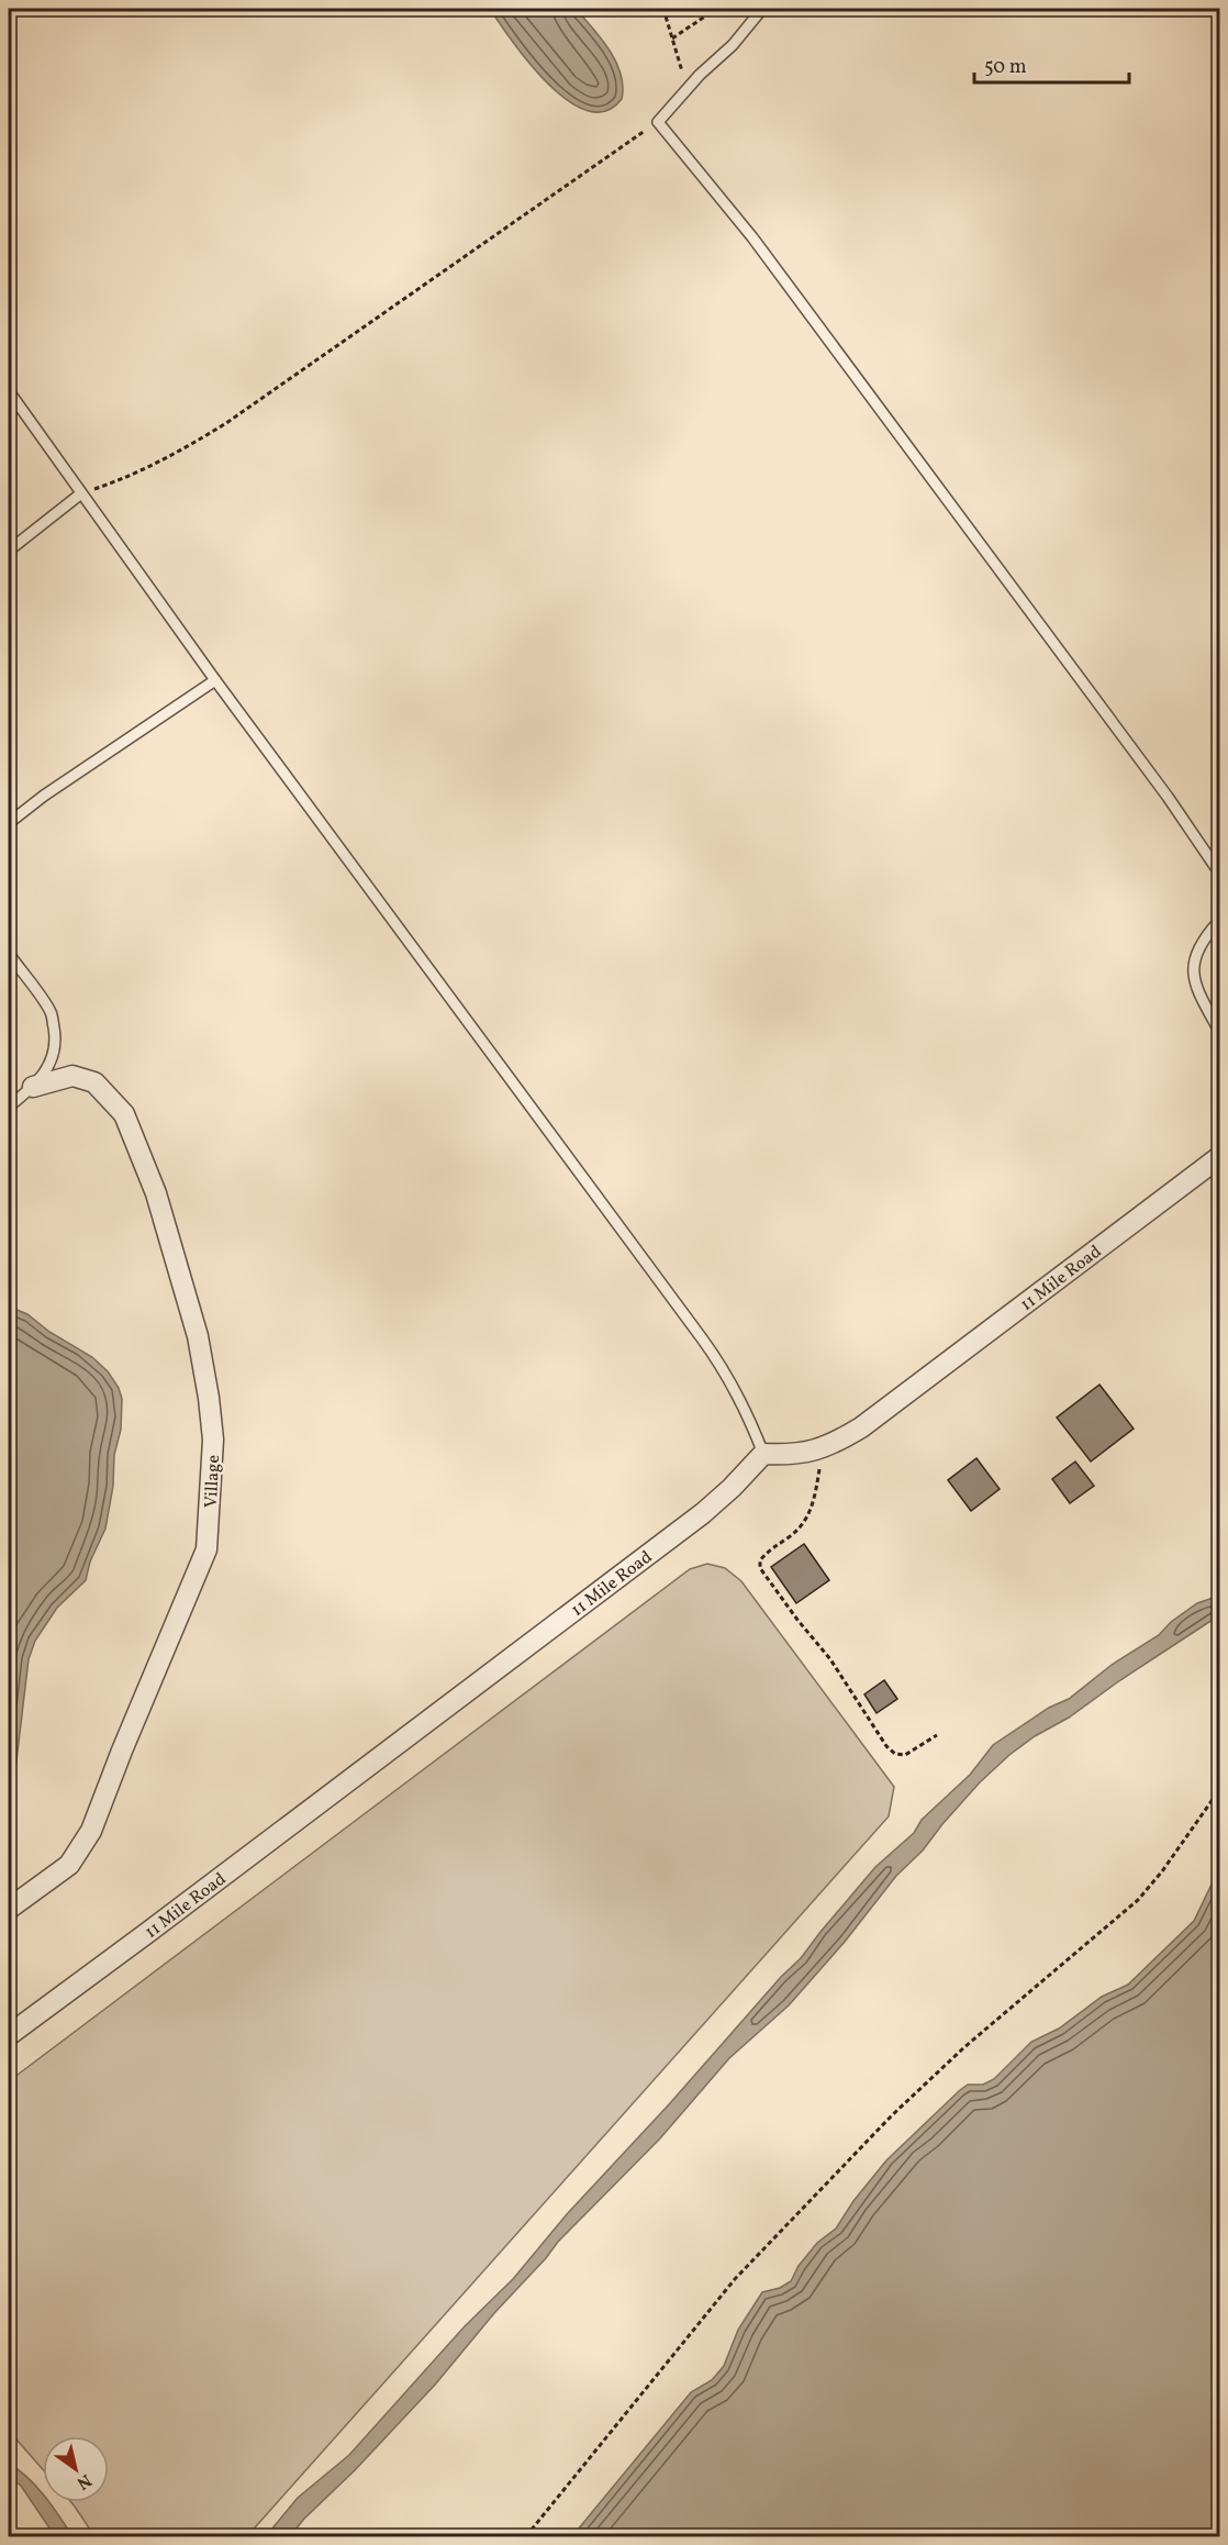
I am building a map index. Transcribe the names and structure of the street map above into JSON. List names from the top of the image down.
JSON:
{
  "streets": {
    "street": ["11 Mile Road", "Village"]
  },
  "scale_bar": "50 m",
  "north": "bottom right"
}
